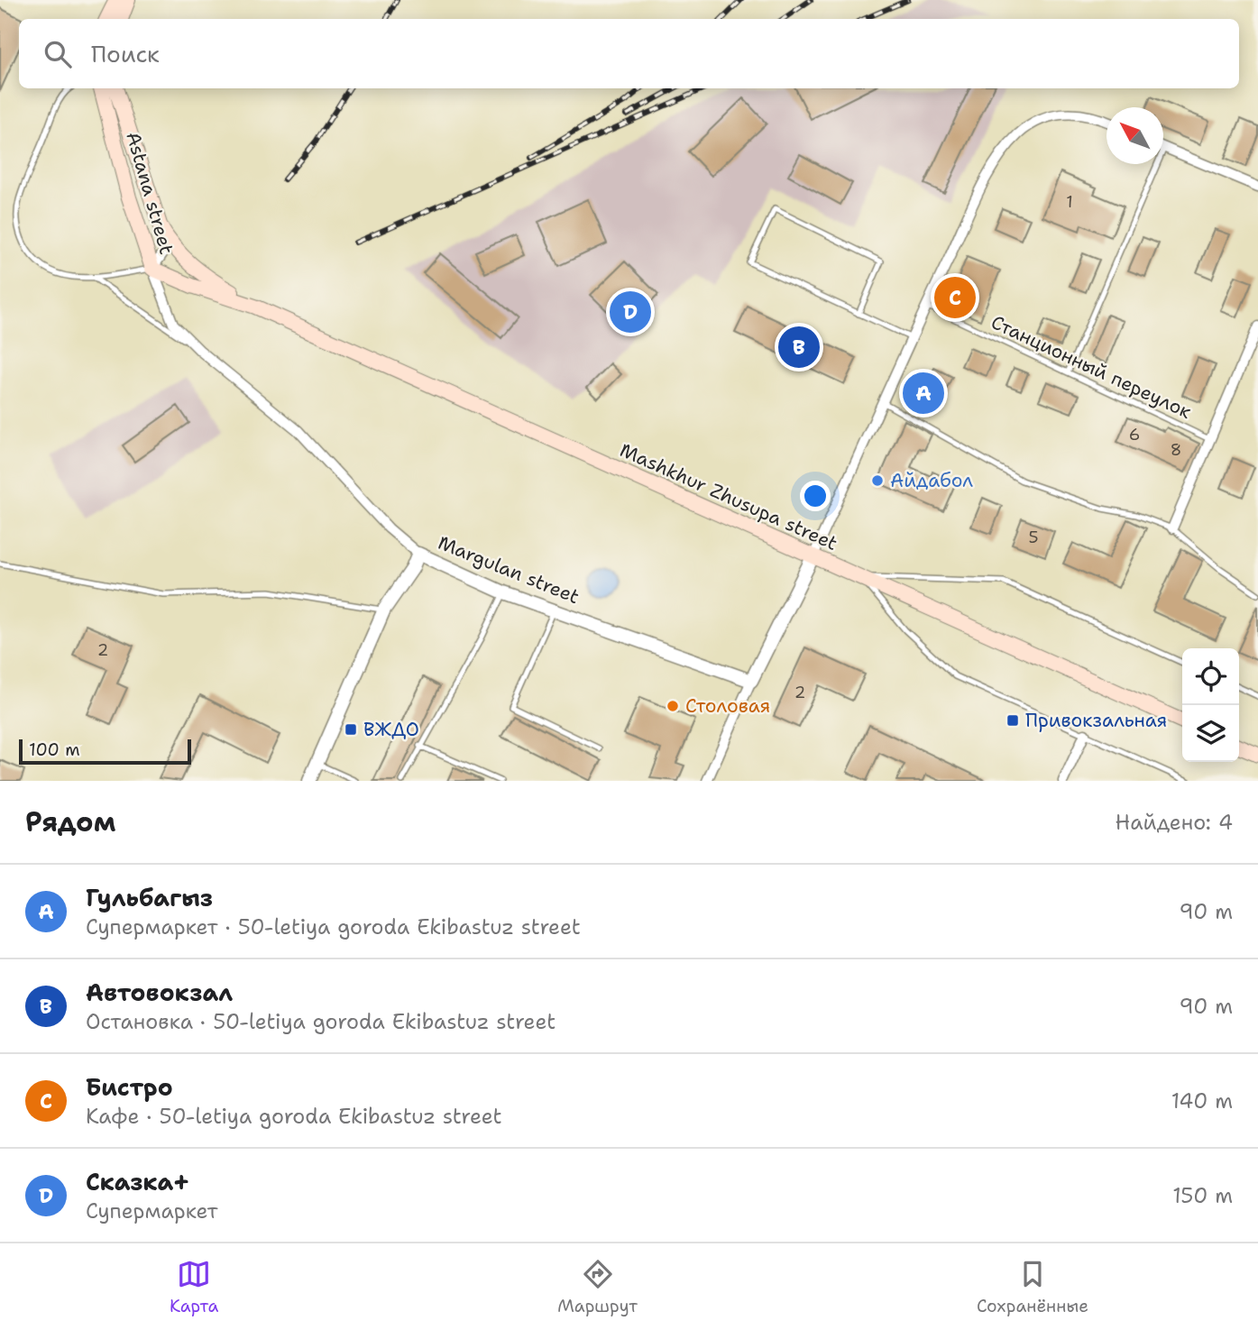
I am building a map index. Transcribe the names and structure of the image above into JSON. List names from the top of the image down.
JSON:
{
  "streets": {
    "main road": ["Astana street", "Mashkhur Zhusupa street"],
    "street": ["Margulan street"],
    "lane": ["Станционный переулок"]
  },
  "crossings": [
    ["Astana street", "Mashkhur Zhusupa street"]
  ],
  "places": {
    "other": ["Айдабол", "Столовая"],
    "transit": ["Привокзальная", "ВЖДО"]
  },
  "house_numbers": [
    "1",
    "6",
    "8",
    "5",
    "2",
    "2"
  ],
  "scale_bar": "100 m",
  "north": "top left",
  "page": {
    "search": "Поиск",
    "pins": [
      "C",
      "D",
      "B",
      "A"
    ],
    "scale": "100 m",
    "heading": ["Рядом", "Найдено: 4"],
    "list": [
      {
        "mark": "A",
        "name": "Гульбагыз",
        "note": "Супермаркет · 50-letiya goroda Ekibastuz street",
        "value": "90 m"
      },
      {
        "mark": "B",
        "name": "Автовокзал",
        "note": "Остановка · 50-letiya goroda Ekibastuz street",
        "value": "90 m"
      },
      {
        "mark": "C",
        "name": "Бистро",
        "note": "Кафе · 50-letiya goroda Ekibastuz street",
        "value": "140 m"
      },
      {
        "mark": "D",
        "name": "Сказка+",
        "note": "Супермаркет",
        "value": "150 m"
      }
    ],
    "nav": ["Карта", "Маршрут", "Сохранённые"]
  }
}
